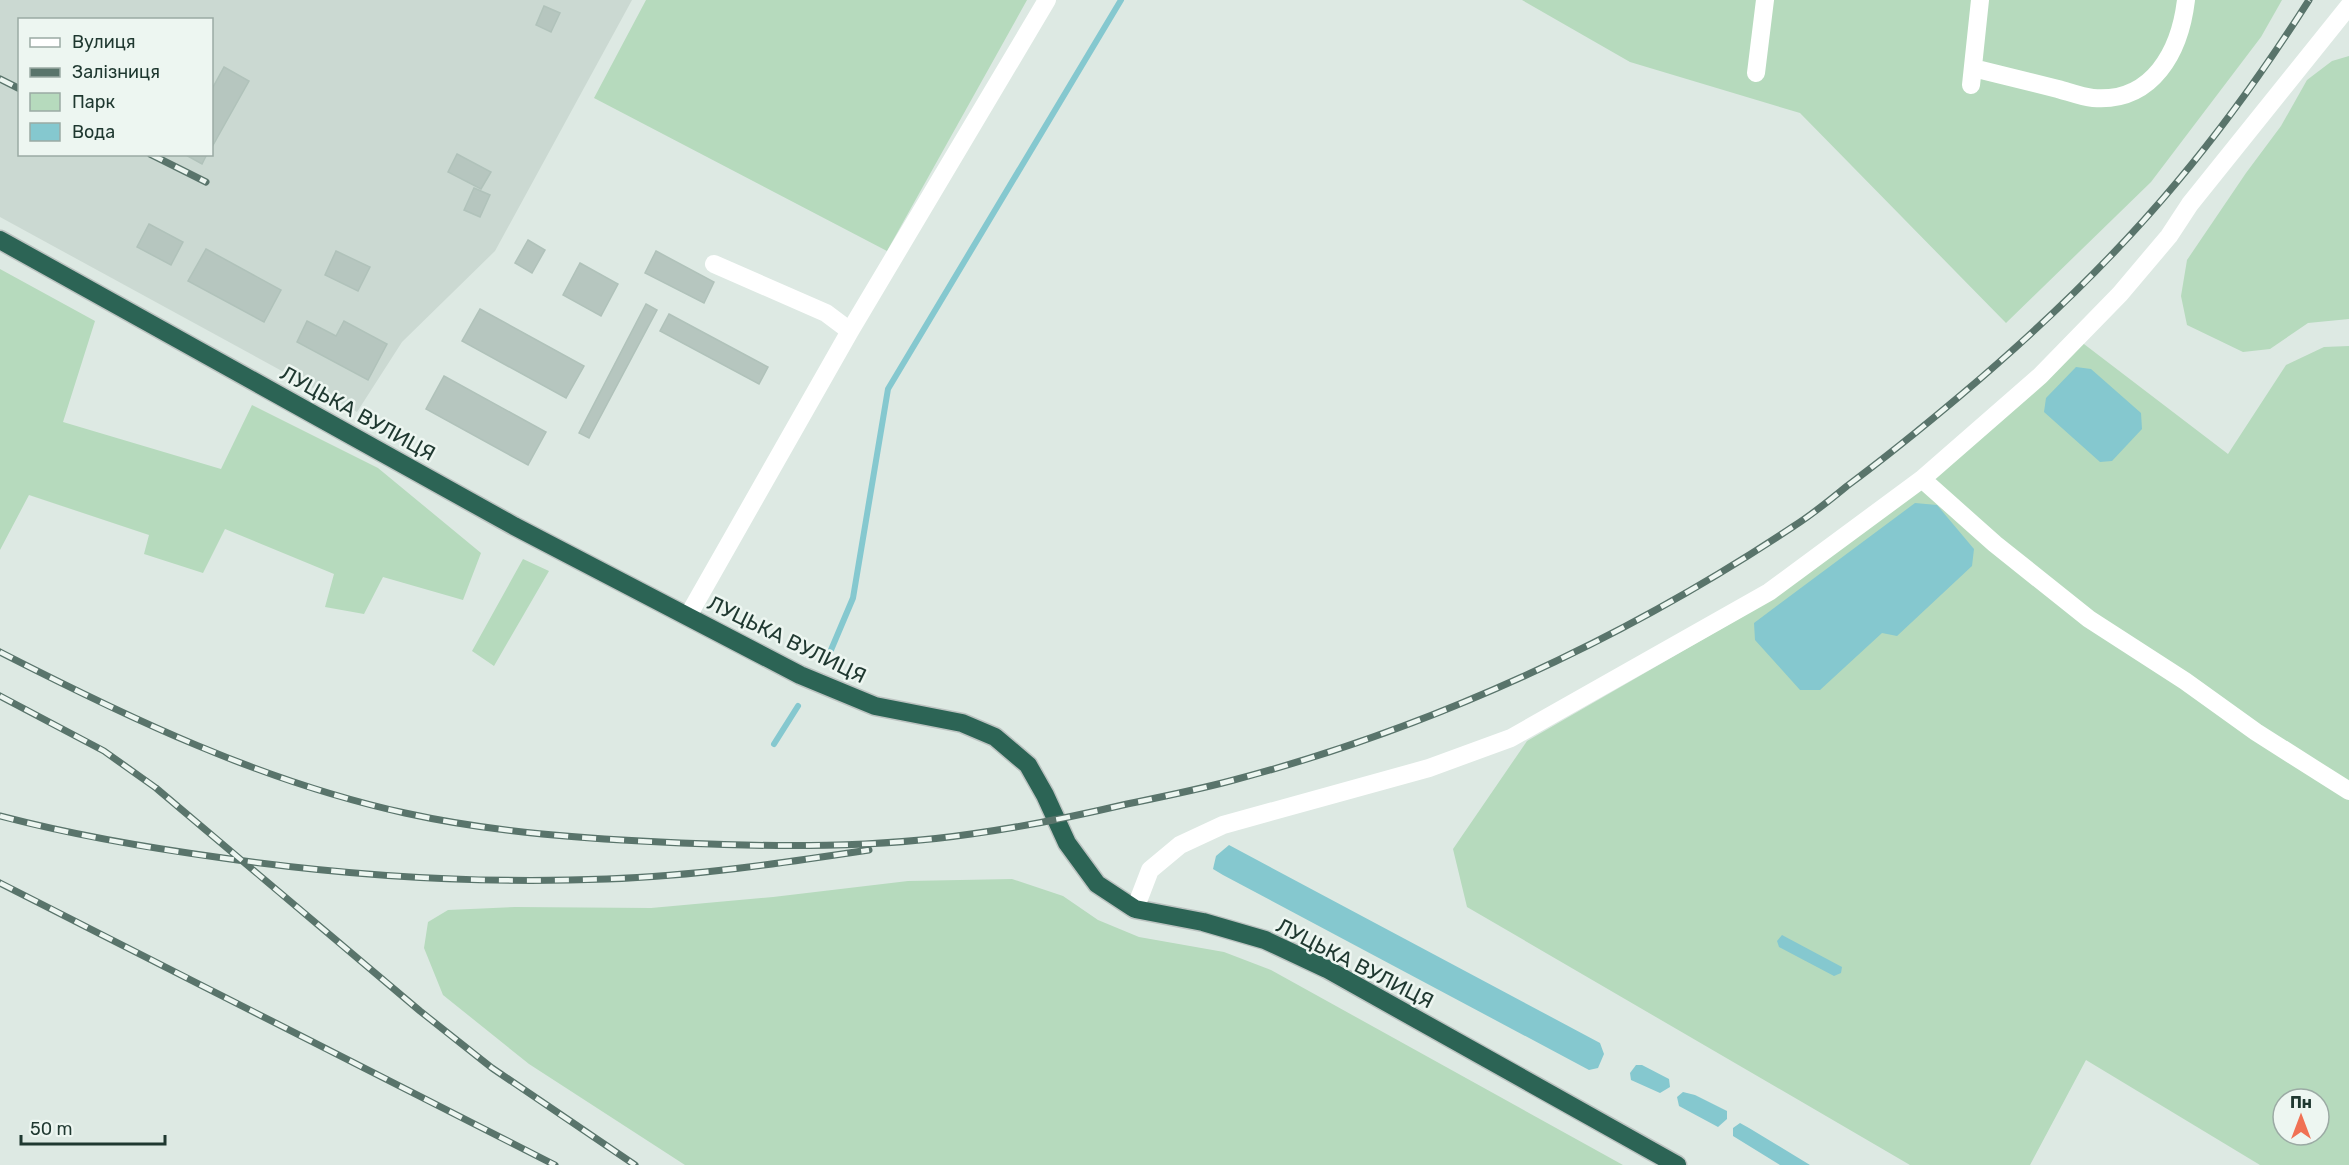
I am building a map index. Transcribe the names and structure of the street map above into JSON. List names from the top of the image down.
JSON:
{
  "streets": {
    "highway": ["ЛУЦЬКА ВУЛИЦЯ"]
  },
  "legend": [
    "Вулиця",
    "Залізниця",
    "Парк",
    "Вода"
  ],
  "scale_bar": "50 m",
  "north": "top"
}
